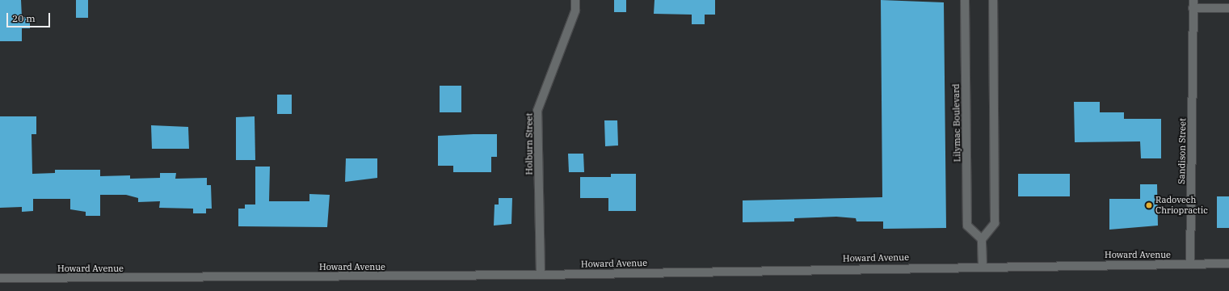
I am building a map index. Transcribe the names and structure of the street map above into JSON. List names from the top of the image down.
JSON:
{
  "streets": {
    "street": [
      "Lilymac Boulevard",
      "Holburn Street",
      "Sandison Street",
      "Howard Avenue"
    ]
  },
  "crossings": [
    ["Holburn Street", "Howard Avenue"],
    ["Sandison Street", "Howard Avenue"]
  ],
  "places": ["Radovech Chriopractic"],
  "scale_bar": "20 m"
}
